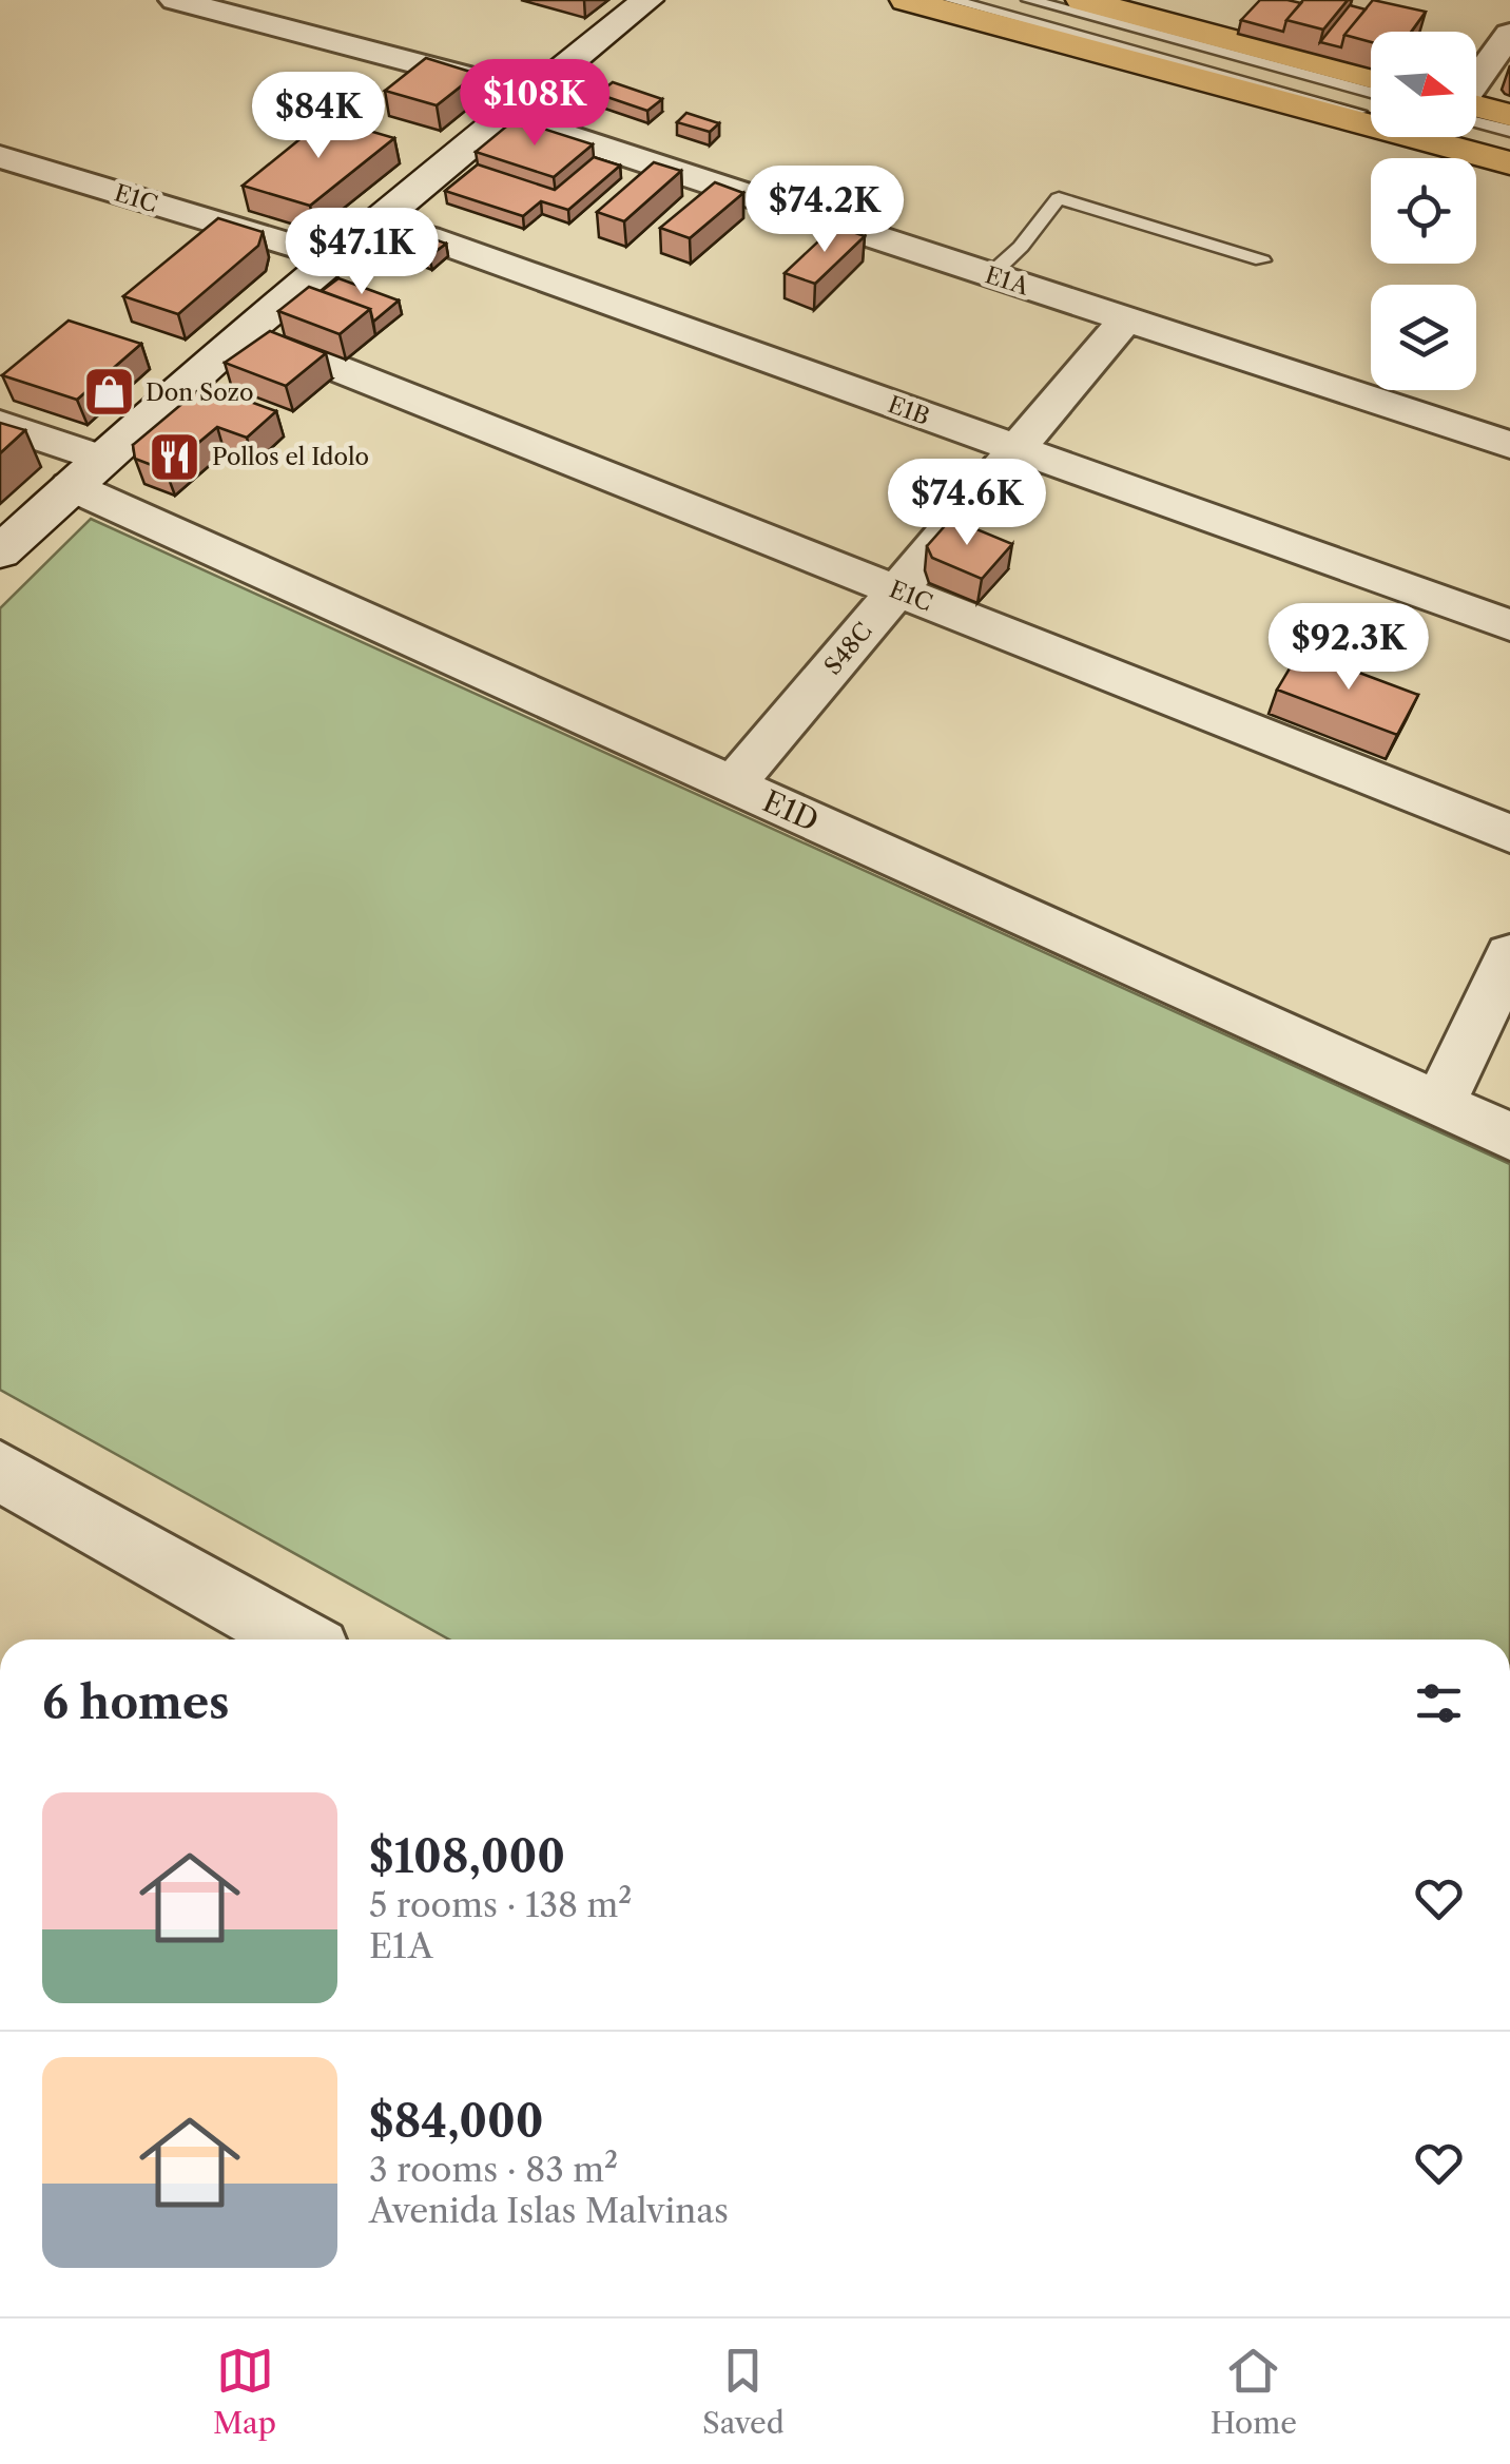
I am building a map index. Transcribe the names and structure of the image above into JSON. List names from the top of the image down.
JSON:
{
  "streets": {
    "street": [
      "E1C",
      "E1A",
      "E1B",
      "S48C",
      "E1D"
    ]
  },
  "crossings": [
    ["E1C", "S48C"],
    ["E1A", "S48C"],
    ["E1B", "S48C"],
    ["S48C", "E1D"]
  ],
  "places": {
    "shop": ["Don Sozo"],
    "restaurant": ["Pollos el Idolo"]
  },
  "north": "right",
  "page": {
    "price": [
      "$108K",
      "$84K",
      "$74.2K",
      "$47.1K",
      "$74.6K",
      "$92.3K"
    ],
    "heading": "6 homes",
    "list": [
      {
        "name": "$108,000",
        "note": "5 rooms · 138 m² · E1A"
      },
      {
        "name": "$84,000",
        "note": "3 rooms · 83 m² · Avenida Islas Malvinas"
      }
    ],
    "tabs": ["Map", "Saved", "Home"]
  }
}
